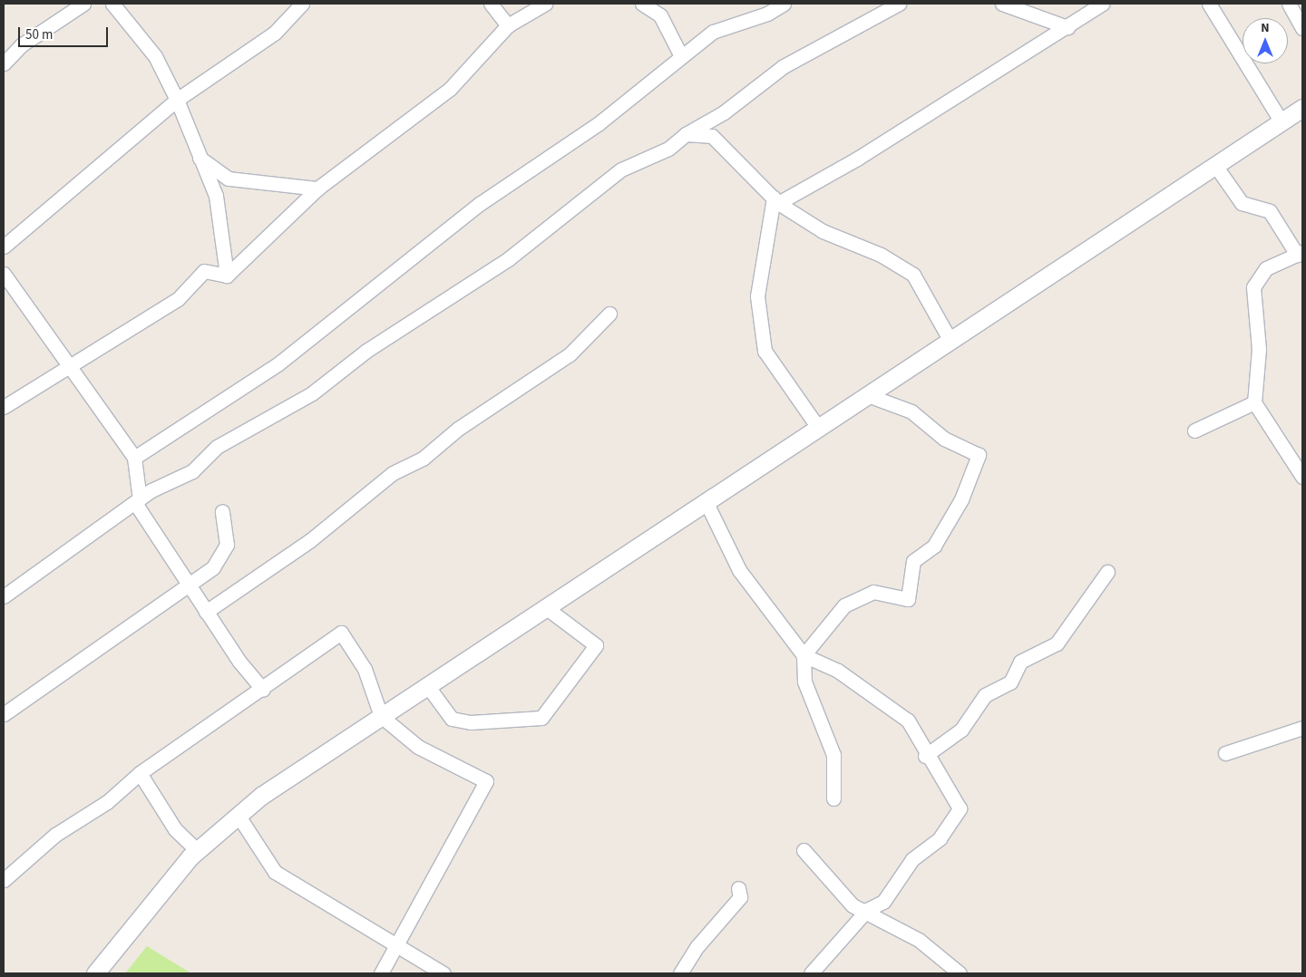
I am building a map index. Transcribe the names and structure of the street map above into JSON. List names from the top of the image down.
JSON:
{
  "scale_bar": "50 m",
  "north": "top"
}
